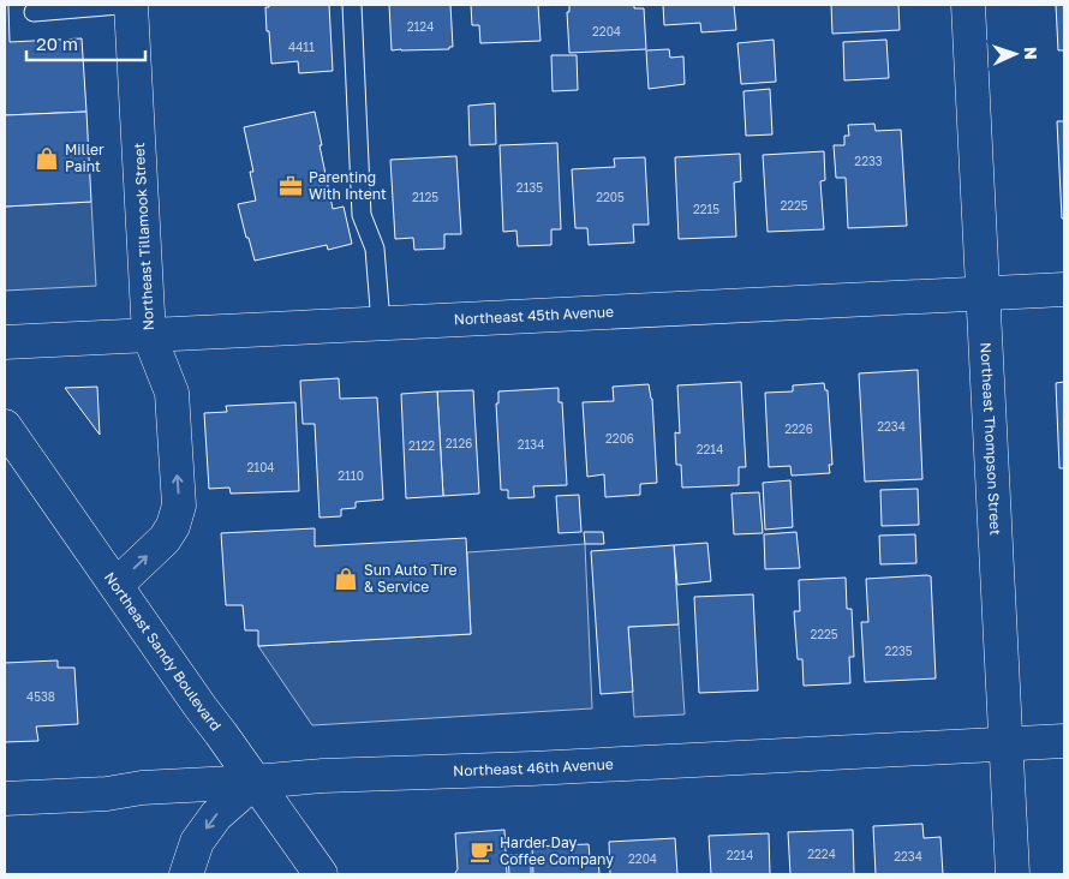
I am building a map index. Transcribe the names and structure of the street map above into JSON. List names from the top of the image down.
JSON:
{
  "streets": {
    "street": [
      "Northeast Tillamook Street",
      "Northeast 45th Avenue",
      "Northeast Thompson Street",
      "Northeast Sandy Boulevard",
      "Northeast 46th Avenue"
    ]
  },
  "crossings": [
    ["Northeast Tillamook Street", "Northeast 45th Avenue"],
    ["Northeast Tillamook Street", "Northeast Sandy Boulevard"],
    ["Northeast 45th Avenue", "Northeast Thompson Street"],
    ["Northeast Thompson Street", "Northeast 46th Avenue"],
    ["Northeast Sandy Boulevard", "Northeast 46th Avenue"]
  ],
  "one_way": ["Northeast Tillamook Street"],
  "places": {
    "shop": ["Miller Paint", "Sun Auto Tire & Service"],
    "office": ["Parenting With Intent"],
    "cafe": ["Harder Day Coffee Company"]
  },
  "house_numbers": [
    "2124",
    "2204",
    "4411",
    "2233",
    "2135",
    "2125",
    "2205",
    "2225",
    "2215",
    "2234",
    "2226",
    "2206",
    "2126",
    "2134",
    "2122",
    "2214",
    "2104",
    "2110",
    "2225",
    "2235",
    "4538",
    "2224",
    "2214",
    "2234",
    "2204"
  ],
  "scale_bar": "20 m",
  "north": "right"
}
